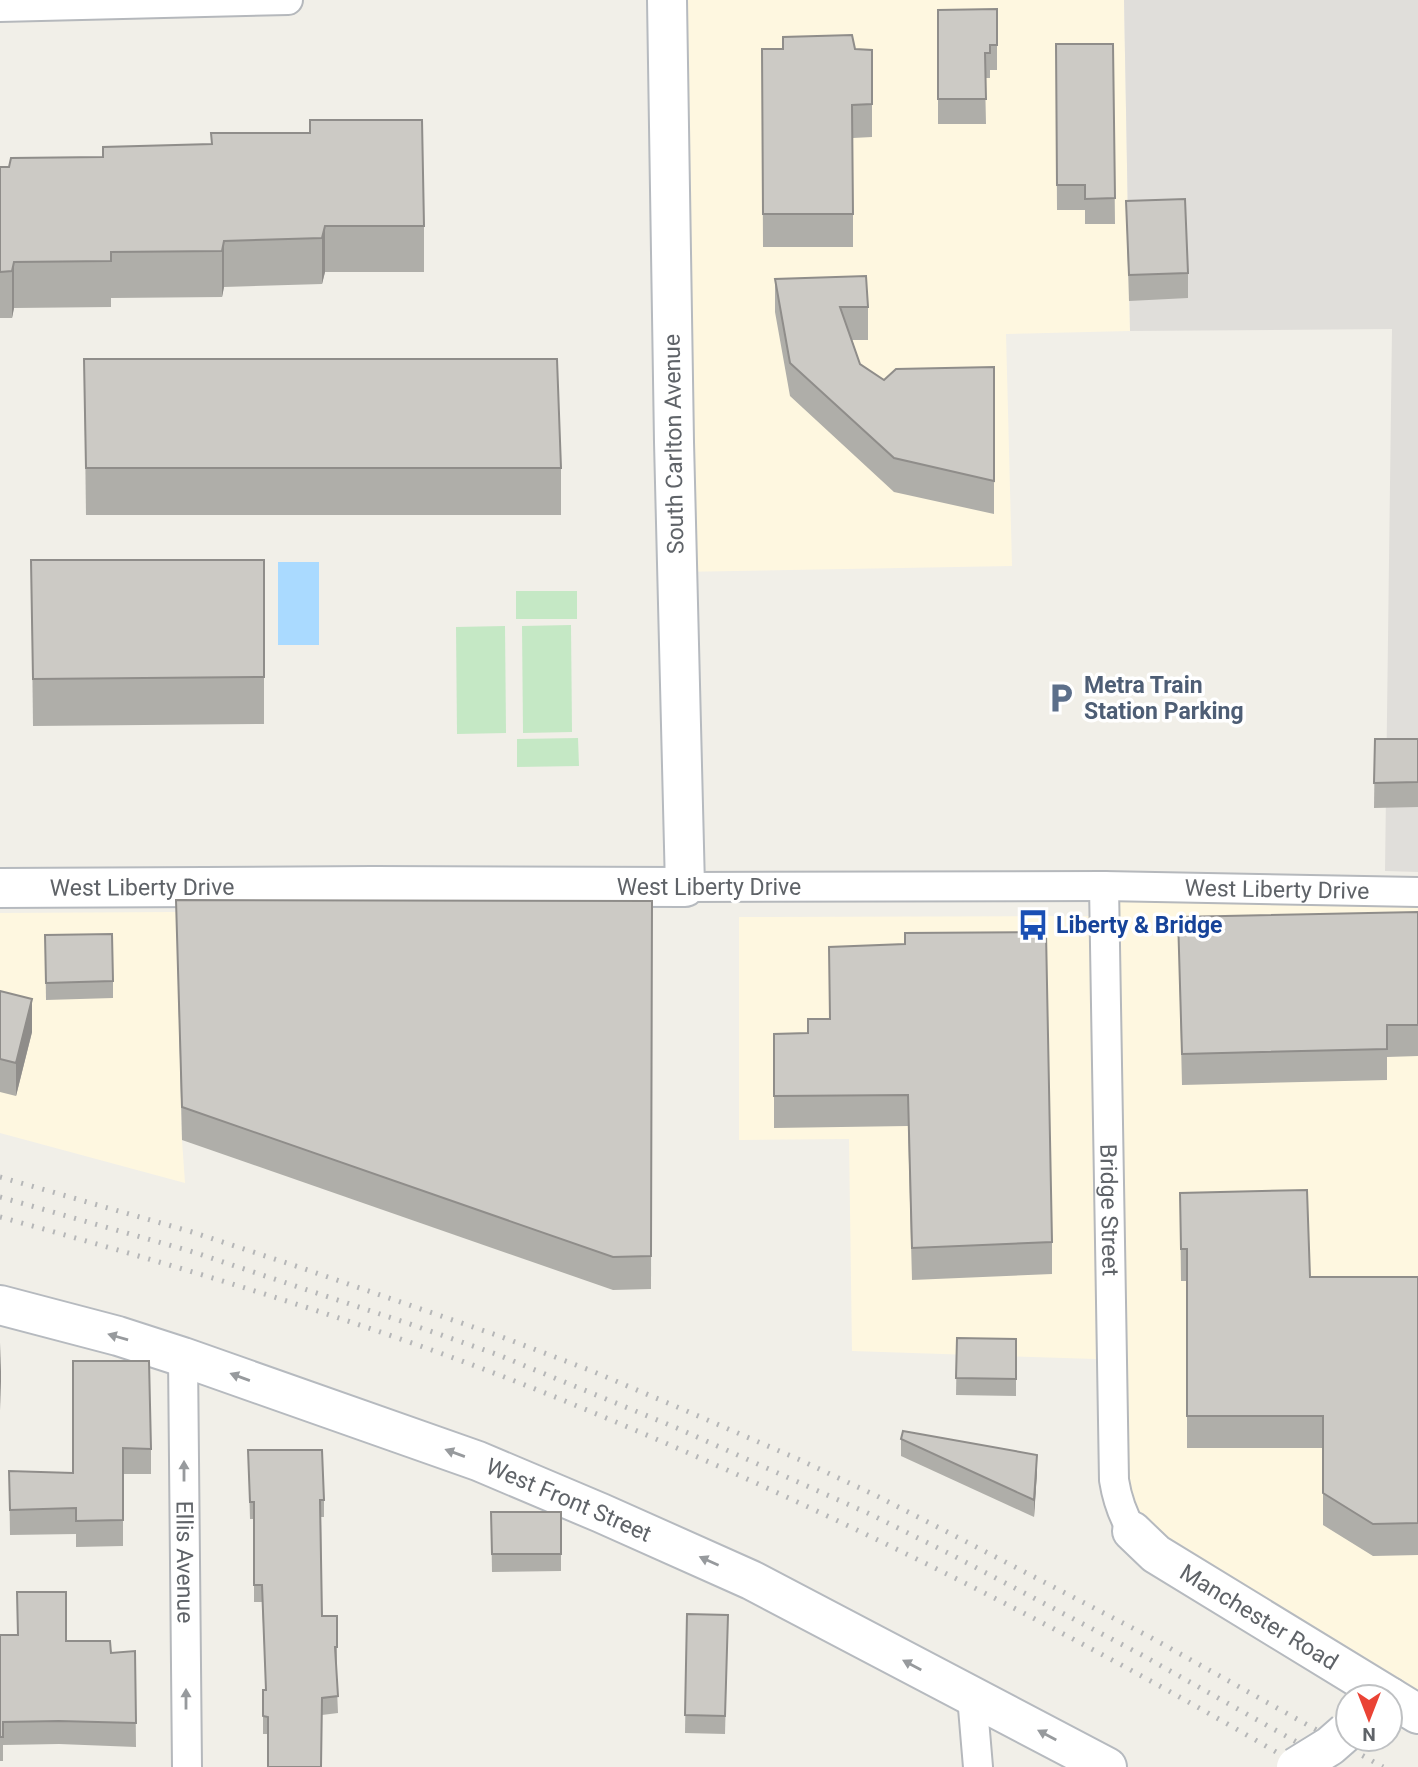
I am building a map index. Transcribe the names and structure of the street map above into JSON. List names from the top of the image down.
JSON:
{
  "streets": {
    "street": [
      "South Carlton Avenue",
      "West Liberty Drive",
      "Bridge Street",
      "West Front Street",
      "Ellis Avenue",
      "Manchester Road"
    ]
  },
  "crossings": [
    ["South Carlton Avenue", "West Liberty Drive"],
    ["West Liberty Drive", "Bridge Street"],
    ["Bridge Street", "Manchester Road"],
    ["West Front Street", "Ellis Avenue"]
  ],
  "one_way": ["West Front Street", "Ellis Avenue"],
  "places": {
    "parking": ["Metra Train Station Parking"],
    "bus stop": ["Liberty & Bridge"]
  },
  "north": "bottom"
}
